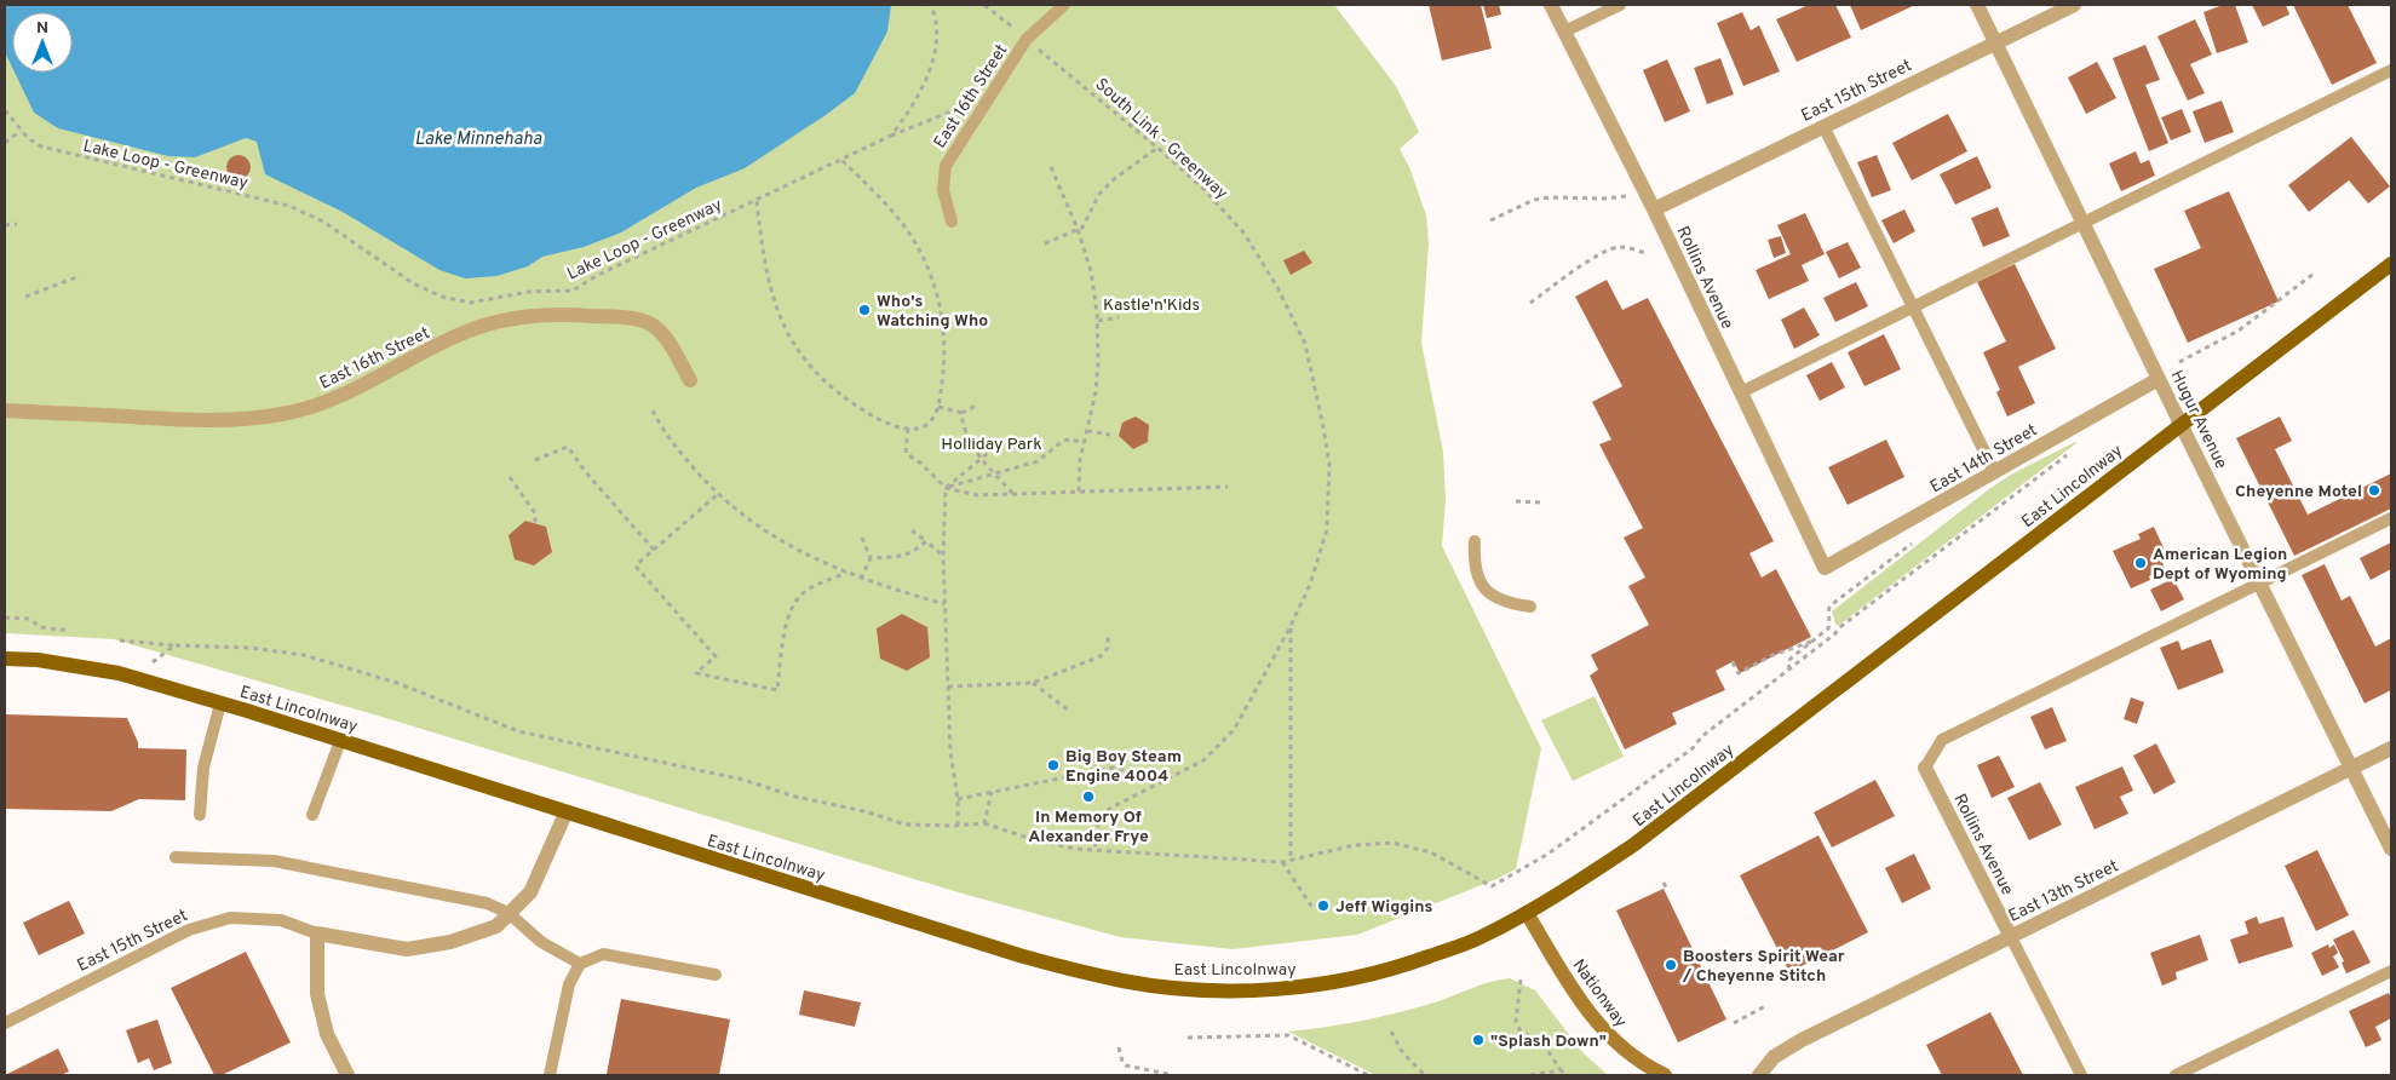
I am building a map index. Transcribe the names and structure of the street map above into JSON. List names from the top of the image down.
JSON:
{
  "streets": {
    "main road": ["East Lincolnway", "Nationway"],
    "street": [
      "East 15th Street",
      "East 16th Street",
      "Rollins Avenue",
      "Hugur Avenue",
      "East 14th Street",
      "East 13th Street"
    ],
    "path": ["South Link - Greenway", "Lake Loop - Greenway"]
  },
  "crossings": [
    ["East 15th Street", "Rollins Avenue"],
    ["East 15th Street", "Hugur Avenue"],
    ["East 16th Street", "South Link - Greenway"],
    ["Rollins Avenue", "East 14th Street"],
    ["Rollins Avenue", "East 13th Street"],
    ["Hugur Avenue", "East 14th Street"],
    ["Hugur Avenue", "East Lincolnway"],
    ["Hugur Avenue", "East 13th Street"],
    ["East Lincolnway", "Nationway"]
  ],
  "water": ["Lake Minnehaha"],
  "parks": ["Kastle'n'Kids", "Holliday Park"],
  "places": [
    "Who's Watching Who",
    "Cheyenne Motel",
    "American Legion Dept of Wyoming",
    "Big Boy Steam Engine 4004",
    "In Memory Of Alexander Frye",
    "Jeff Wiggins",
    "Boosters Spirit Wear / Cheyenne Stitch",
    "\"Splash Down\""
  ],
  "north": "top"
}
